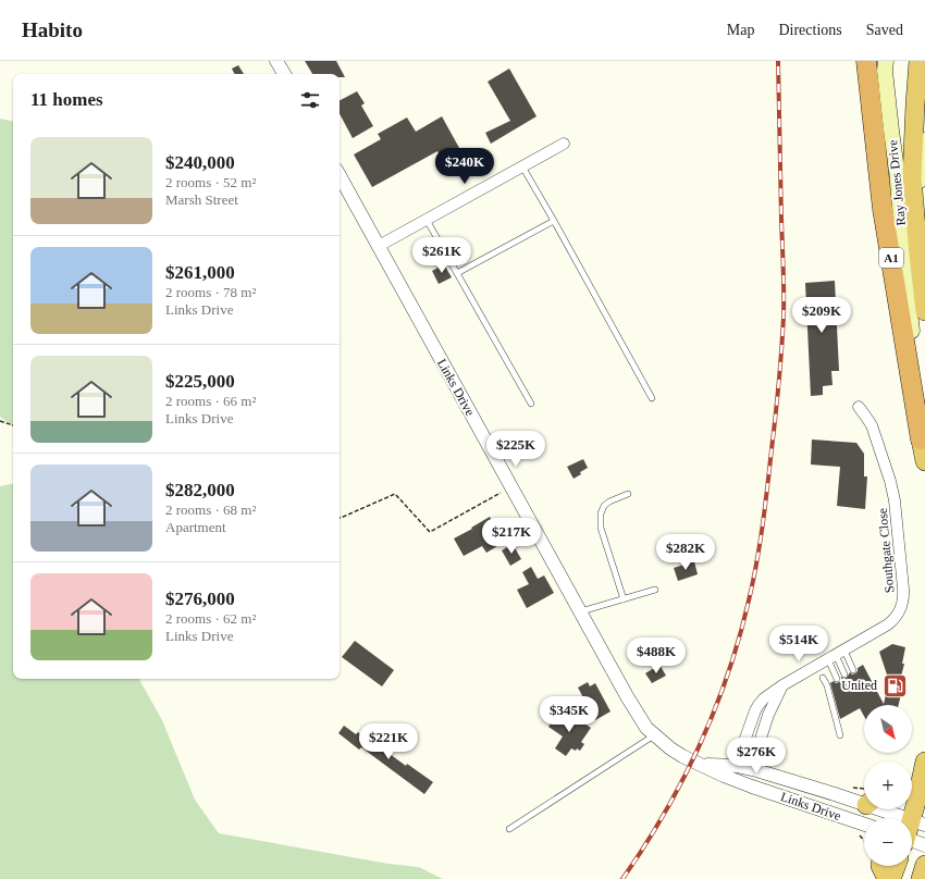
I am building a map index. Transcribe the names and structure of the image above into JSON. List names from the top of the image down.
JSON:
{
  "streets": {
    "highway": ["Ray Jones Drive", "A1"],
    "street": ["Links Drive", "Southgate Close"]
  },
  "crossings": [
    ["Ray Jones Drive", "A1"],
    ["Links Drive", "Southgate Close"]
  ],
  "places": {
    "fuel station": ["United"]
  },
  "north": "bottom right",
  "page": {
    "header": "Habito",
    "nav": ["Map", "Directions", "Saved"],
    "heading": "11 homes",
    "list": [
      {
        "name": "$240,000",
        "note": "2 rooms · 52 m² · Marsh Street"
      },
      {
        "name": "$261,000",
        "note": "2 rooms · 78 m² · Links Drive"
      },
      {
        "name": "$225,000",
        "note": "2 rooms · 66 m² · Links Drive"
      },
      {
        "name": "$282,000",
        "note": "2 rooms · 68 m² · Apartment"
      },
      {
        "name": "$276,000",
        "note": "2 rooms · 62 m² · Links Drive"
      }
    ],
    "price": [
      "$240K",
      "$261K",
      "$209K",
      "$225K",
      "$217K",
      "$282K",
      "$514K",
      "$488K",
      "$345K",
      "$221K",
      "$276K"
    ],
    "map_buttons": ["+", "−"]
  }
}
